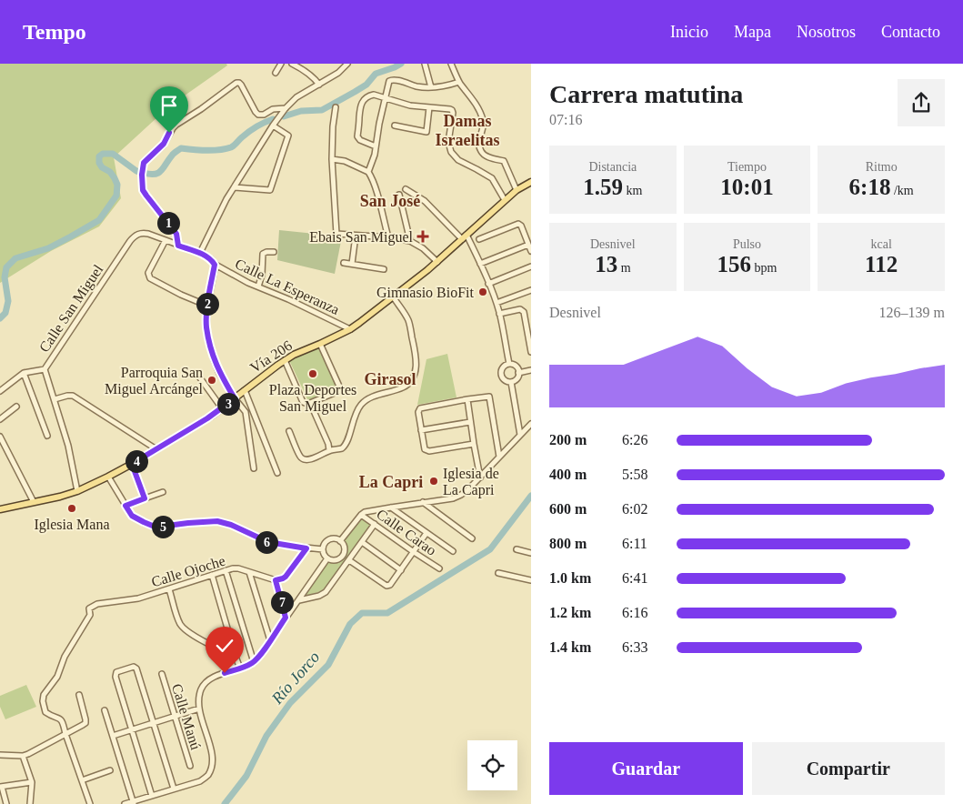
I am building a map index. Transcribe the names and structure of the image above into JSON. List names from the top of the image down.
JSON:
{
  "streets": {
    "main road": ["Vía 206"],
    "street": [
      "Calle La Esperanza",
      "Calle San Miguel",
      "Calle Carao",
      "Calle Ojoche",
      "Calle Manú"
    ]
  },
  "crossings": [
    ["Calle La Esperanza", "Calle San Miguel"],
    ["Calle La Esperanza", "Vía 206"],
    ["Calle San Miguel", "Vía 206"]
  ],
  "districts": [
    "Damas Israelitas",
    "San José",
    "Girasol",
    "La Capri"
  ],
  "water": ["Río Jorco"],
  "places": {
    "health": ["Ebais San Miguel"],
    "other": [
      "Gimnasio BioFit",
      "Plaza Deportes San Miguel",
      "Parroquia San Miguel Arcángel",
      "Iglesia de La Capri",
      "Iglesia Mana"
    ]
  },
  "page": {
    "header": "Tempo",
    "nav": [
      "Inicio",
      "Mapa",
      "Nosotros",
      "Contacto"
    ],
    "heading": ["Carrera matutina", "07:16"],
    "stats": [
      ["Distancia", "1.59 km"],
      ["Tiempo", "10:01"],
      ["Ritmo", "6:18 /km"],
      ["Desnivel", "13 m"],
      ["Pulso", "156 bpm"],
      ["kcal", "112"]
    ],
    "pins": [
      "1",
      "2",
      "3",
      "4",
      "5",
      "6",
      "7"
    ],
    "chart": ["Desnivel", "126–139 m"],
    "list": [
      {
        "name": "200 m",
        "note": "6:26"
      },
      {
        "name": "400 m",
        "note": "5:58"
      },
      {
        "name": "600 m",
        "note": "6:02"
      },
      {
        "name": "800 m",
        "note": "6:11"
      },
      {
        "name": "1.0 km",
        "note": "6:41"
      },
      {
        "name": "1.2 km",
        "note": "6:16"
      },
      {
        "name": "1.4 km",
        "note": "6:33"
      }
    ],
    "buttons": ["Guardar", "Compartir"]
  }
}
